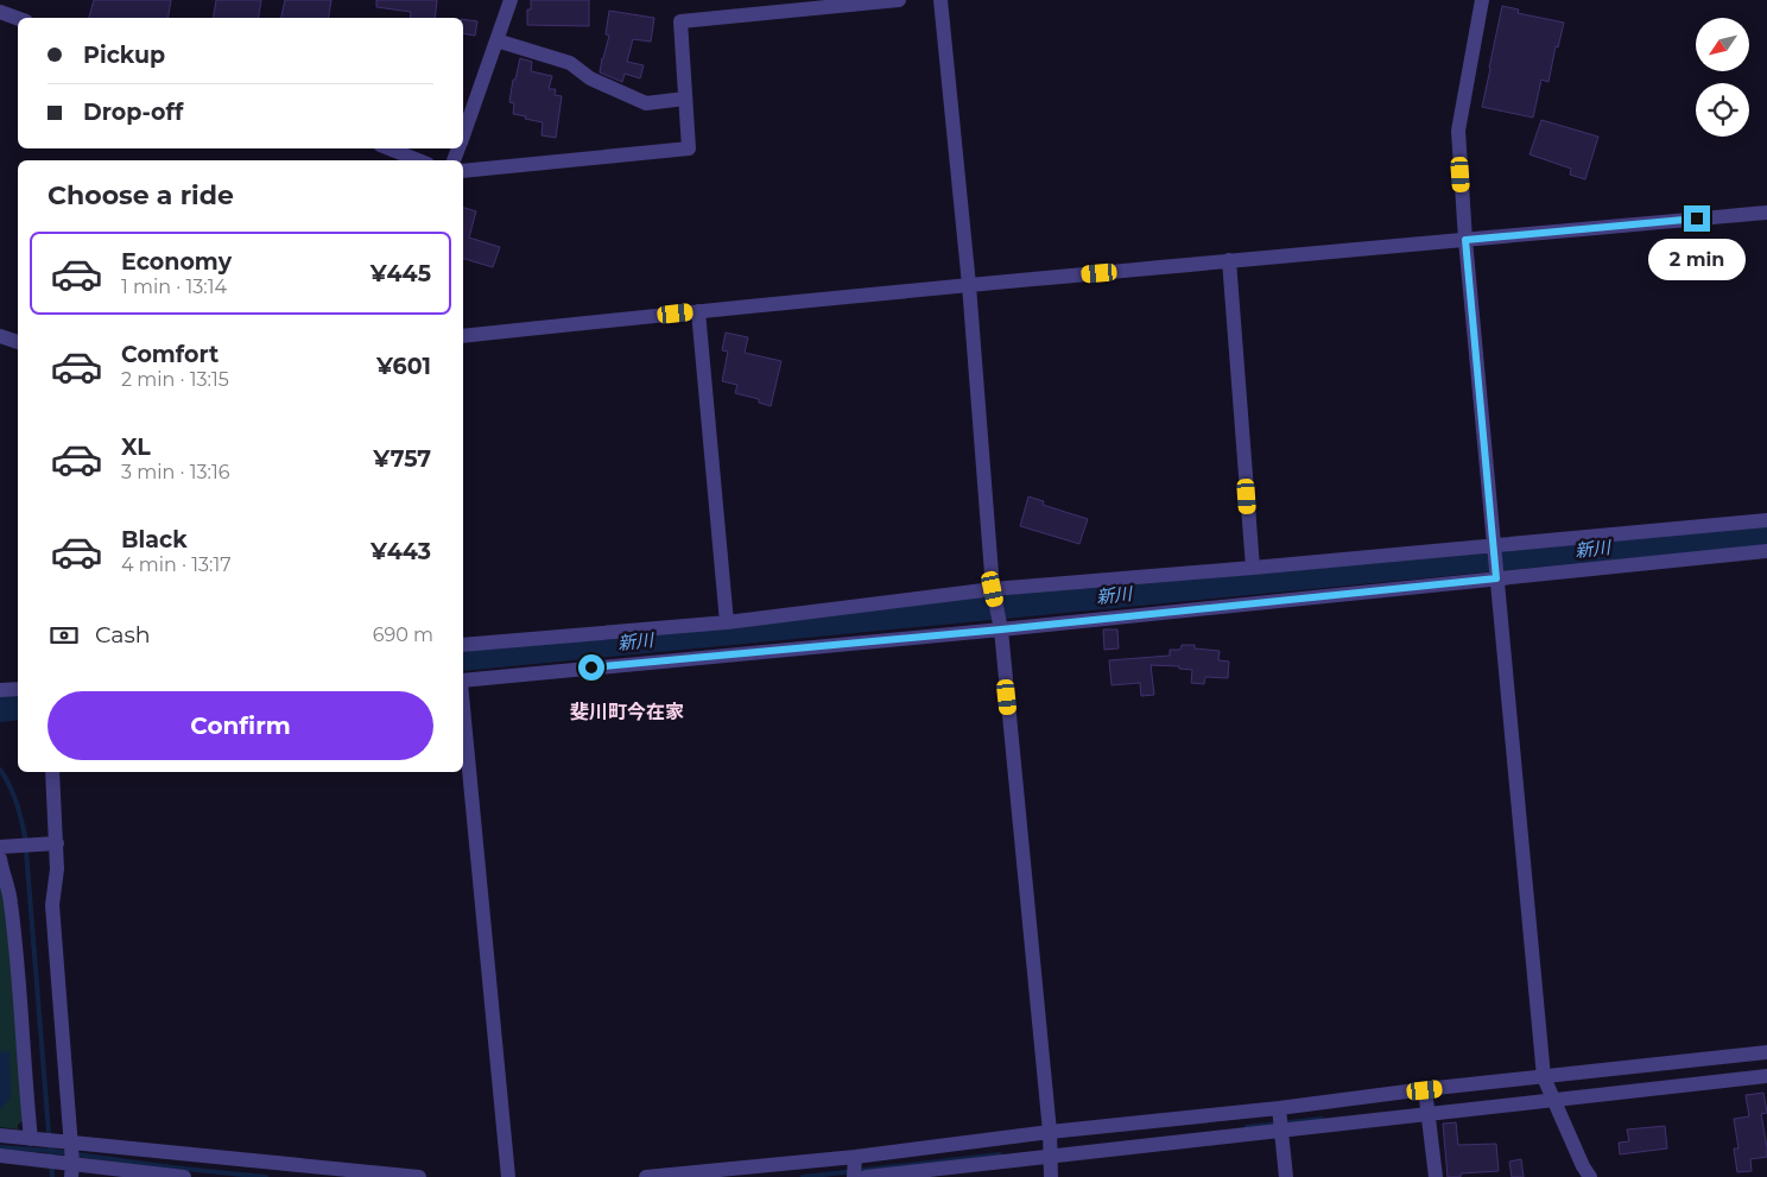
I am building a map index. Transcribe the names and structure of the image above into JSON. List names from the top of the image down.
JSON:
{
  "districts": ["斐川町今在家"],
  "water": ["新川"],
  "north": "bottom left",
  "page": {
    "banner": ["Pickup", "Drop-off"],
    "heading": "Choose a ride",
    "list": [
      {
        "name": "Economy",
        "note": "1 min · 13:14",
        "value": "¥445"
      },
      {
        "name": "Comfort",
        "note": "2 min · 13:15",
        "value": "¥601"
      },
      {
        "name": "XL",
        "note": "3 min · 13:16",
        "value": "¥757"
      },
      {
        "name": "Black",
        "note": "4 min · 13:17",
        "value": "¥443"
      }
    ],
    "bubble": "2 min",
    "pay": ["Cash", "690 m"],
    "buttons": "Confirm"
  }
}
